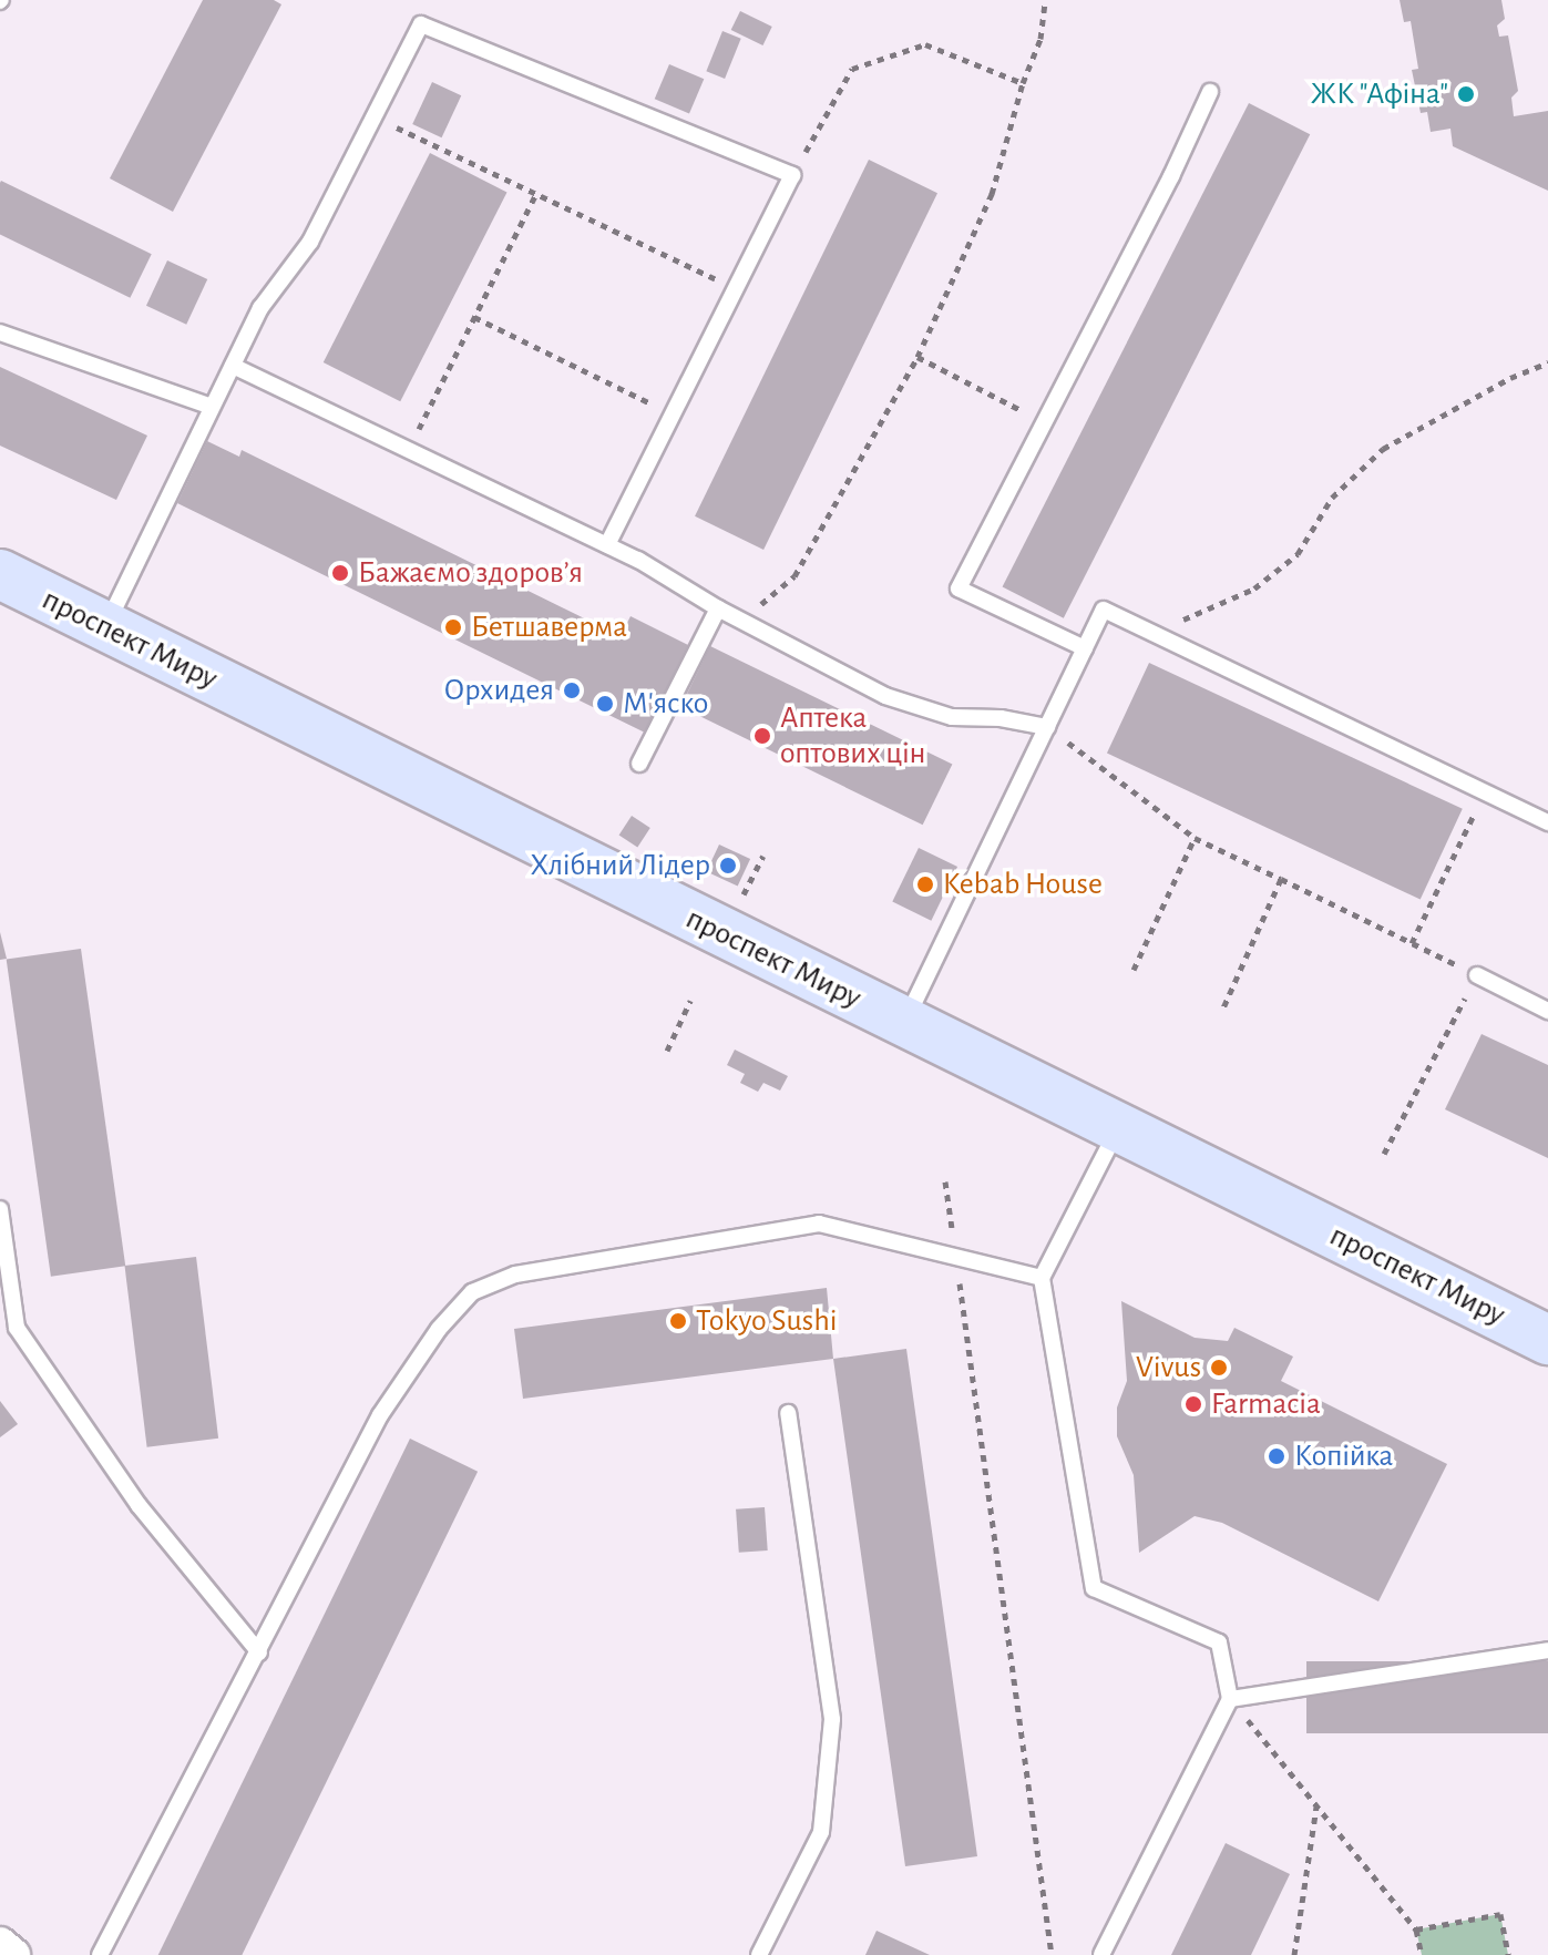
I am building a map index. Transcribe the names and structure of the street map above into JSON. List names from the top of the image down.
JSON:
{
  "streets": {
    "main road": ["проспект Миру"]
  },
  "places": [
    "ЖК \"Афіна\"",
    "Бажаємо здоровʼя",
    "Бетшаверма",
    "Орхидея",
    "М'яско",
    "Аптека оптових цін",
    "Хлібний Лідер",
    "Kebab House",
    "Tokyo Sushi",
    "Vivus",
    "Farmacia",
    "Копійка"
  ]
}
